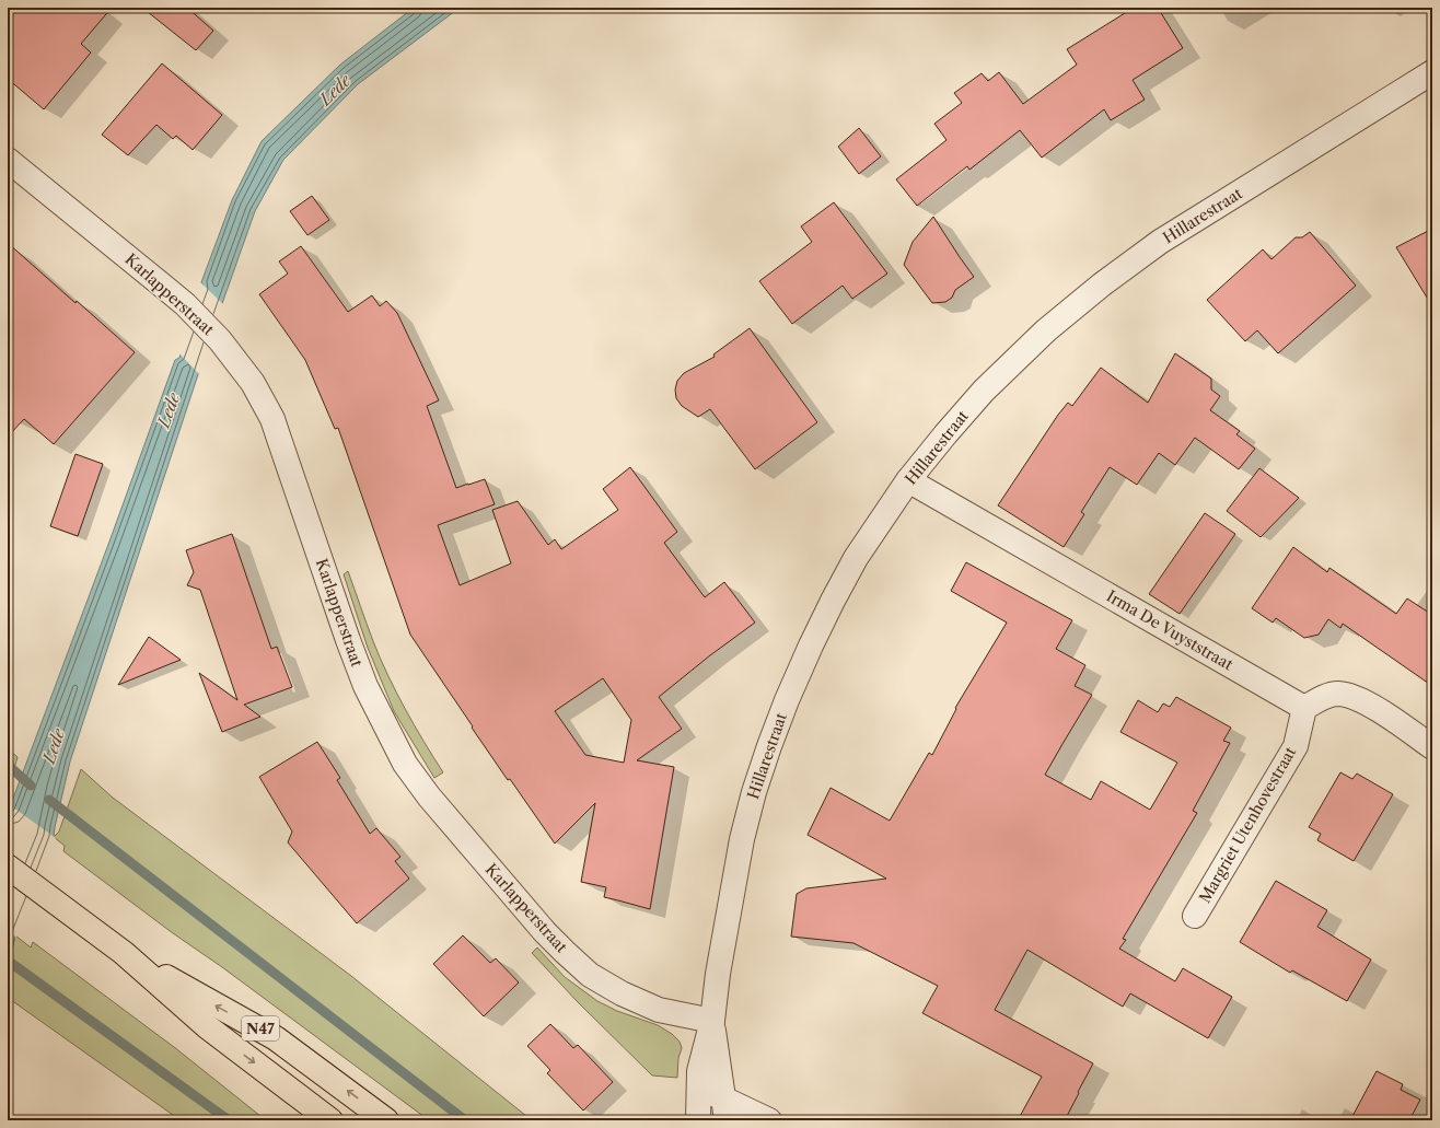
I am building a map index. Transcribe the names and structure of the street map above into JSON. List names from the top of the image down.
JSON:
{
  "streets": {
    "main road": ["N47"],
    "street": [
      "Hillarestraat",
      "Karlapperstraat",
      "Irma De Vuyststraat",
      "Margriet Utenhovestraat"
    ]
  },
  "crossings": [
    ["Hillarestraat", "Karlapperstraat"],
    ["Hillarestraat", "Irma De Vuyststraat"],
    ["Irma De Vuyststraat", "Margriet Utenhovestraat"]
  ],
  "water": ["Lede"]
}
